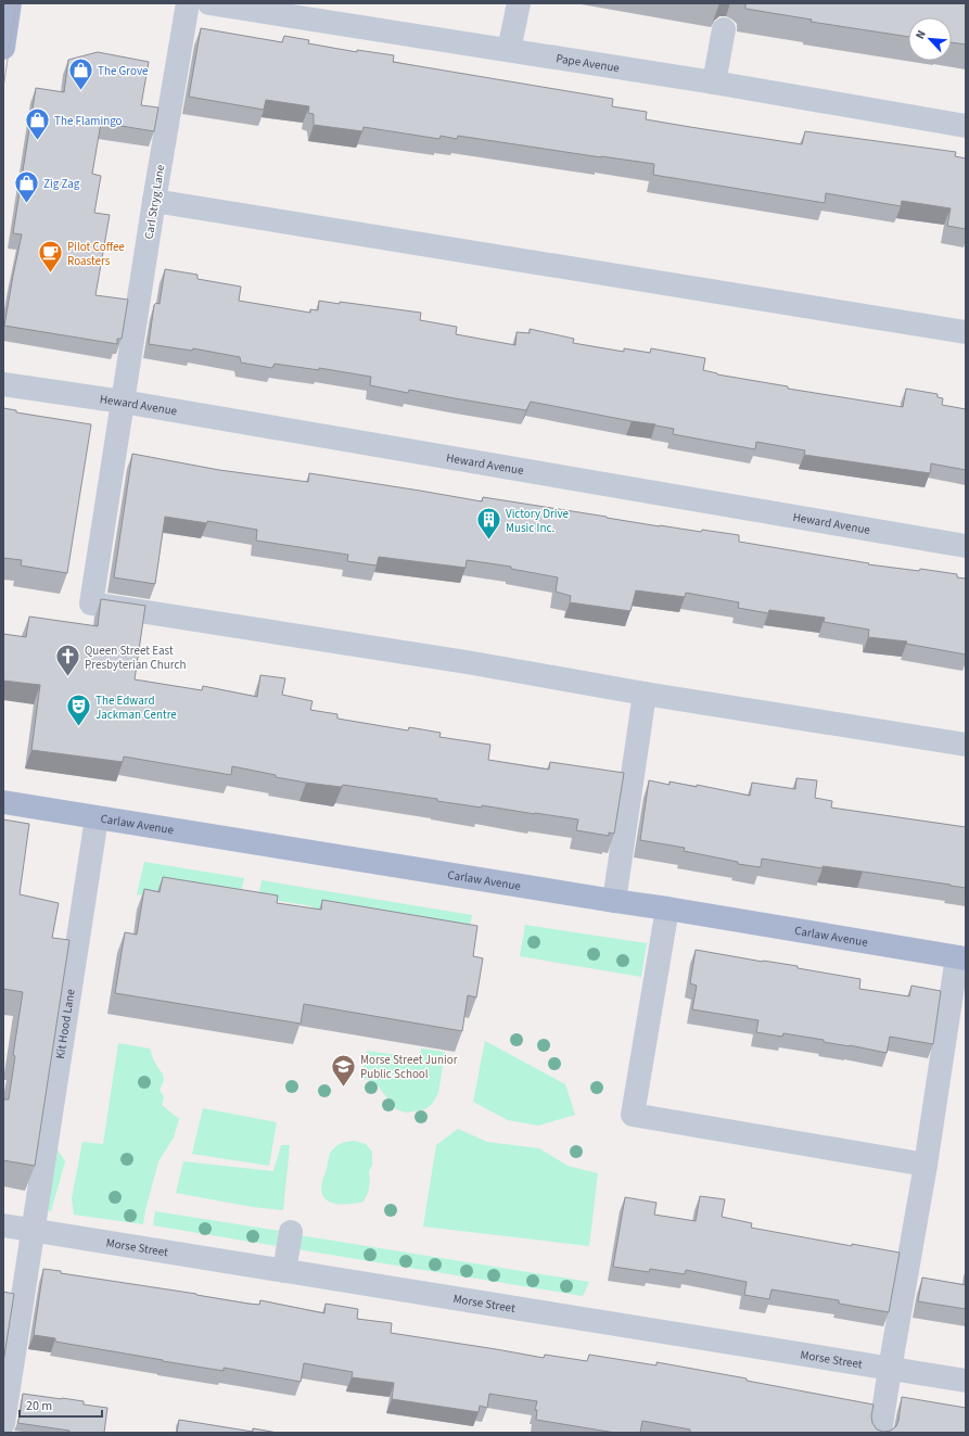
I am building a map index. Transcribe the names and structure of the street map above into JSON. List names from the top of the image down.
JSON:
{
  "streets": {
    "main road": ["Carlaw Avenue"],
    "street": [
      "Pape Avenue",
      "Carl Stryg Lane",
      "Heward Avenue",
      "Kit Hood Lane",
      "Morse Street"
    ]
  },
  "crossings": [
    ["Carl Stryg Lane", "Heward Avenue"],
    ["Carlaw Avenue", "Kit Hood Lane"],
    ["Kit Hood Lane", "Morse Street"]
  ],
  "places": {
    "shop": ["The Grove", "The Flamingo", "Zig Zag"],
    "cafe": ["Pilot Coffee Roasters"],
    "building": ["Victory Drive Music Inc."],
    "church": ["Queen Street East Presbyterian Church"],
    "theatre": ["The Edward Jackman Centre"],
    "school or university": ["Morse Street Junior Public School"]
  },
  "scale_bar": "20 m",
  "north": "top left"
}
